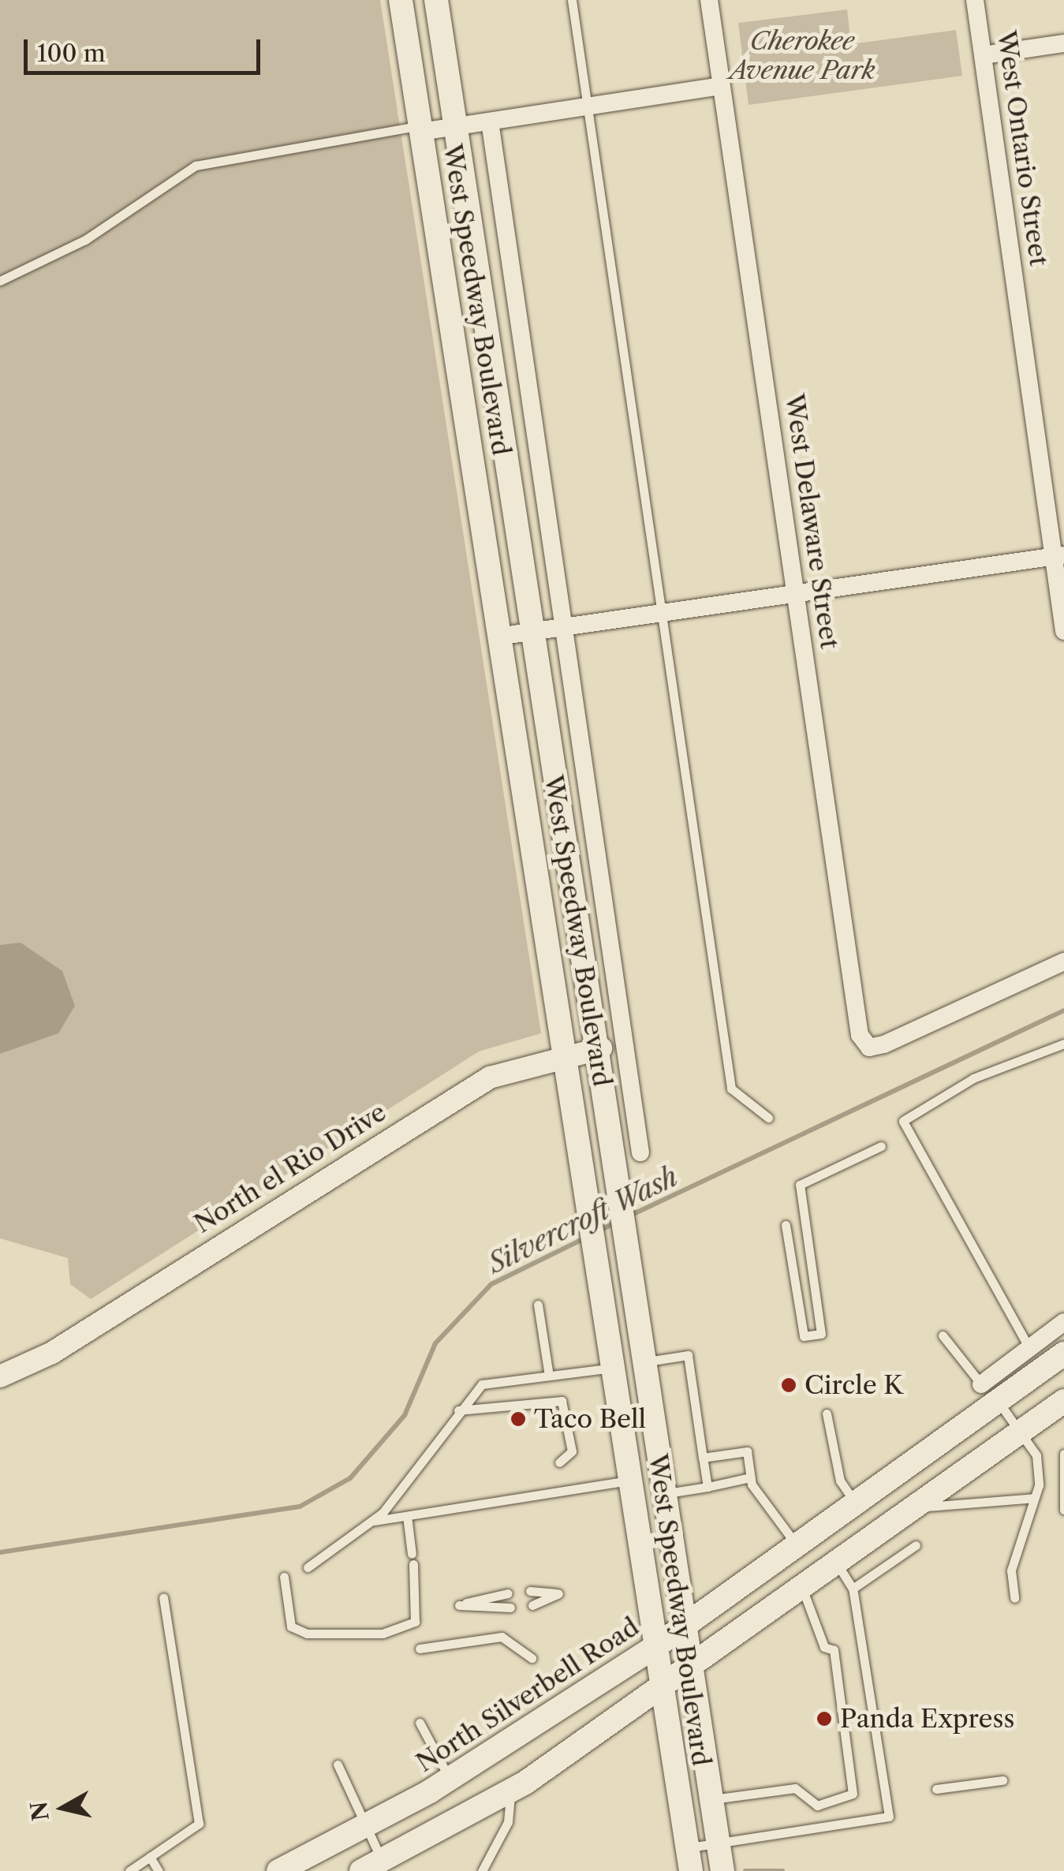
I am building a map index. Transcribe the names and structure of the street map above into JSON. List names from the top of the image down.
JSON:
{
  "streets": {
    "main road": ["West Speedway Boulevard", "North Silverbell Road"],
    "street": ["West Ontario Street", "West Delaware Street", "North el Rio Drive"]
  },
  "crossings": [
    ["West Speedway Boulevard", "North el Rio Drive"],
    ["West Speedway Boulevard", "North Silverbell Road"]
  ],
  "water": ["Silvercroft Wash"],
  "parks": ["Cherokee Avenue Park"],
  "places": ["Circle K", "Taco Bell", "Panda Express"],
  "scale_bar": "100 m",
  "north": "left"
}
